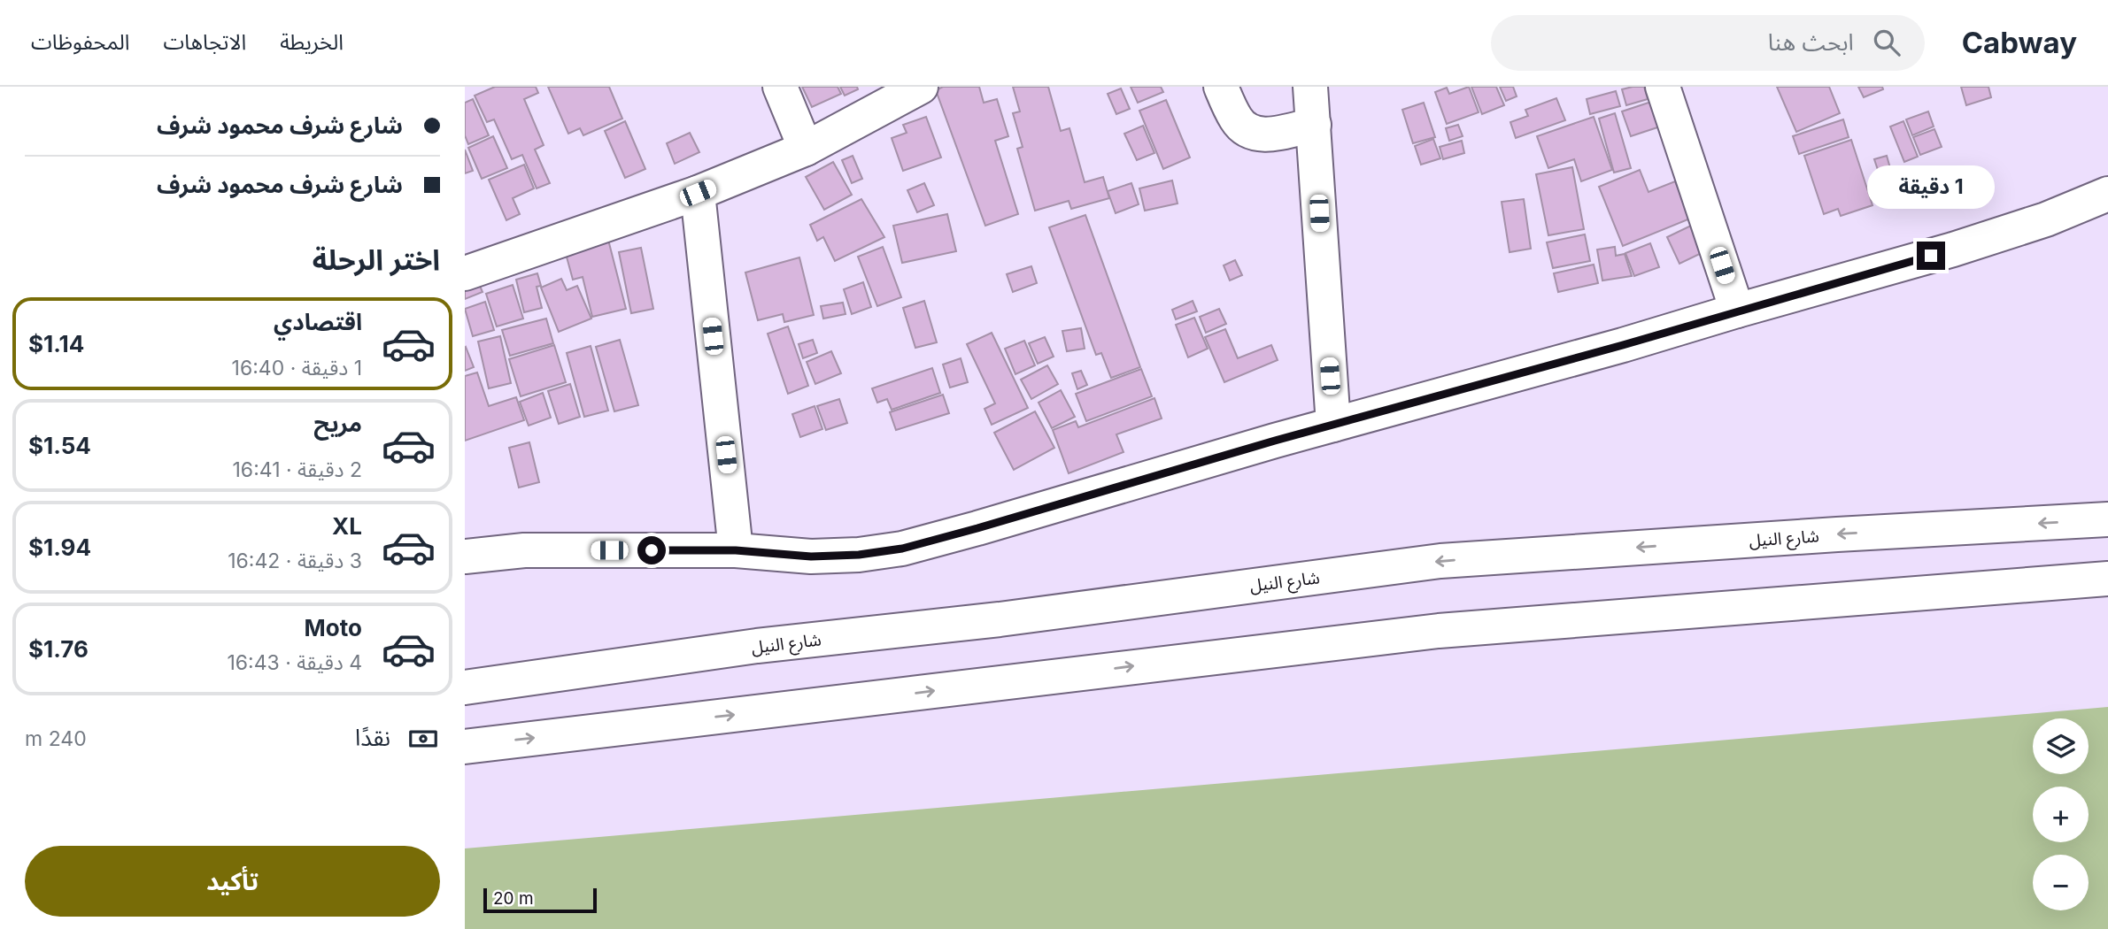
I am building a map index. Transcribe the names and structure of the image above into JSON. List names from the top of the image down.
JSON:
{
  "streets": {
    "street": ["شارع النيل"]
  },
  "scale_bar": "20 m",
  "page": {
    "header": "Cabway",
    "search": "ابحث هنا",
    "nav": ["الخريطة", "الاتجاهات", "المحفوظات"],
    "banner": ["شارع شرف محمود شرف", "شارع شرف محمود شرف"],
    "bubble": "1 دقيقة",
    "heading": "اختر الرحلة",
    "list": [
      {
        "name": "اقتصادي",
        "note": "1 دقيقة · 16:40",
        "value": "$1.14"
      },
      {
        "name": "مريح",
        "note": "2 دقيقة · 16:41",
        "value": "$1.54"
      },
      {
        "name": "XL",
        "note": "3 دقيقة · 16:42",
        "value": "$1.94"
      },
      {
        "name": "Moto",
        "note": "4 دقيقة · 16:43",
        "value": "$1.76"
      }
    ],
    "pay": ["نقدًا", "240 m"],
    "map_buttons": ["+", "−"],
    "buttons": "تأكيد",
    "scale": "20 m"
  }
}
